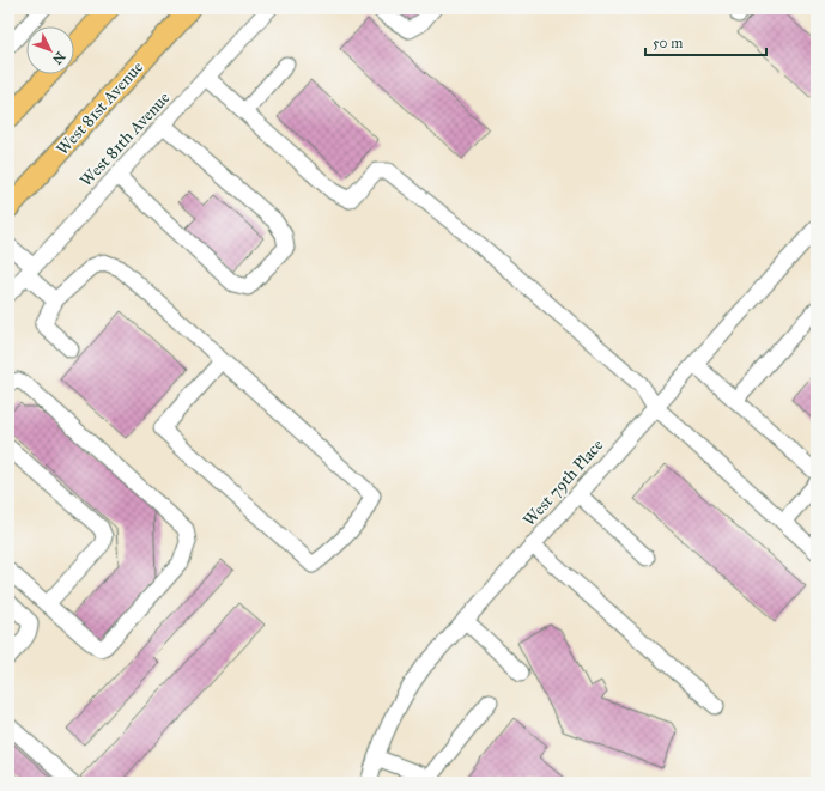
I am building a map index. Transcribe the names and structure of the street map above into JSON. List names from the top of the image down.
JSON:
{
  "streets": {
    "main road": ["West 81st Avenue"],
    "street": ["West 81th Avenue", "West 79th Place"]
  },
  "scale_bar": "50 m",
  "north": "bottom right"
}
